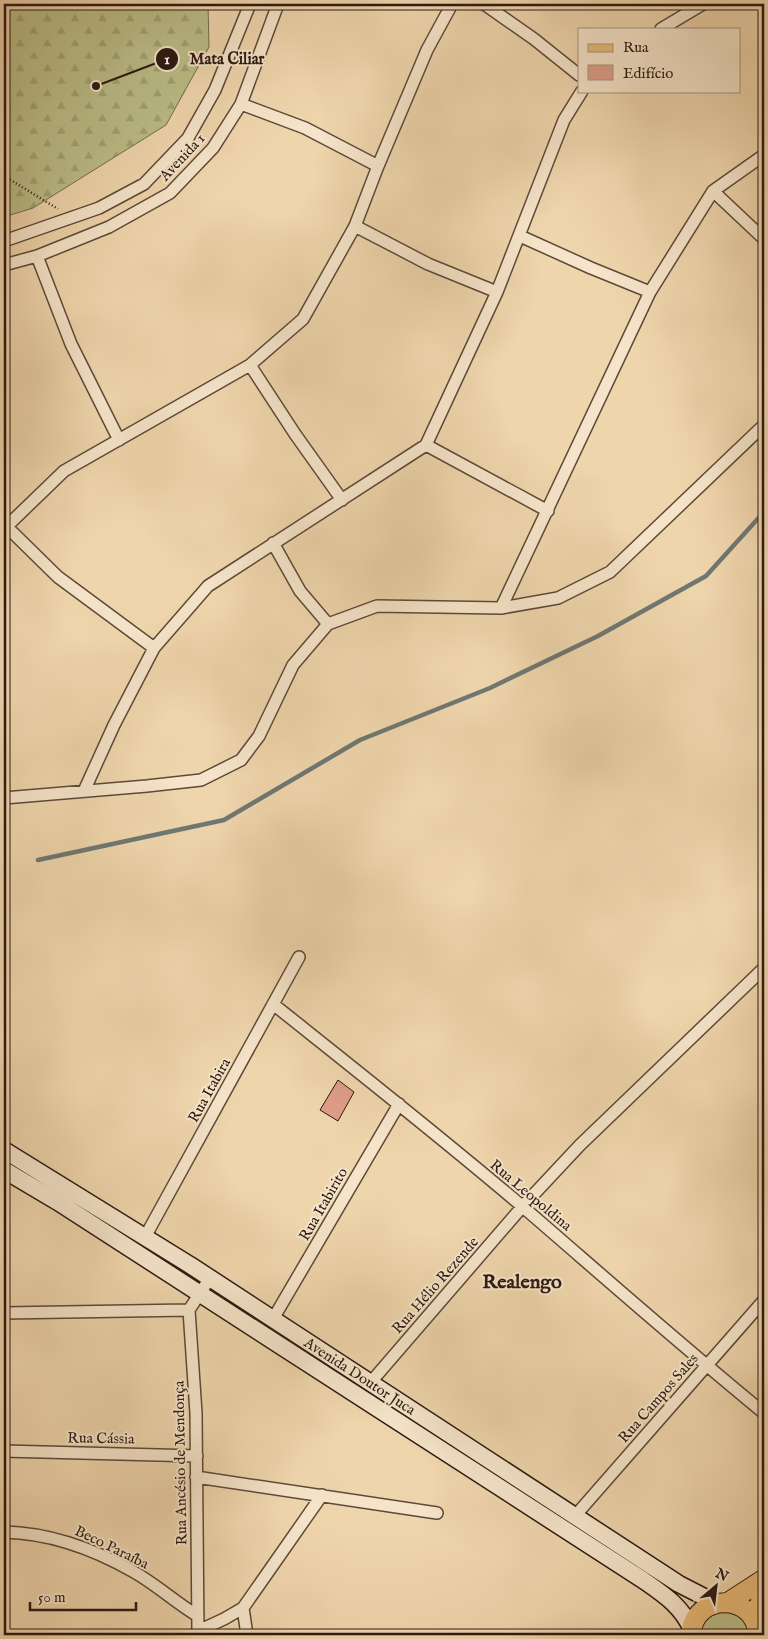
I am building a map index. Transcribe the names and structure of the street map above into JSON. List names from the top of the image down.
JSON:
{
  "streets": {
    "main road": ["Avenida Doutor Juca"],
    "street": [
      "Avenida 1",
      "Rua Itabira",
      "Rua Leopoldina",
      "Rua Itabirito",
      "Rua Hélio Rezende",
      "Rua Campos Sales",
      "Rua Cássia",
      "Rua Ancésio de Mendonça",
      "Beco Paraíba"
    ]
  },
  "crossings": [
    ["Rua Itabira", "Rua Leopoldina"],
    ["Rua Itabira", "Avenida Doutor Juca"],
    ["Rua Leopoldina", "Rua Itabirito"],
    ["Rua Leopoldina", "Rua Hélio Rezende"],
    ["Rua Leopoldina", "Rua Campos Sales"],
    ["Rua Itabirito", "Avenida Doutor Juca"],
    ["Rua Hélio Rezende", "Avenida Doutor Juca"],
    ["Avenida Doutor Juca", "Rua Campos Sales"],
    ["Rua Cássia", "Rua Ancésio de Mendonça"],
    ["Rua Ancésio de Mendonça", "Beco Paraíba"]
  ],
  "districts": ["Realengo"],
  "places": ["Mata Ciliar"],
  "legend": ["Rua", "Edifício"],
  "scale_bar": "50 m",
  "north": "top right"
}
